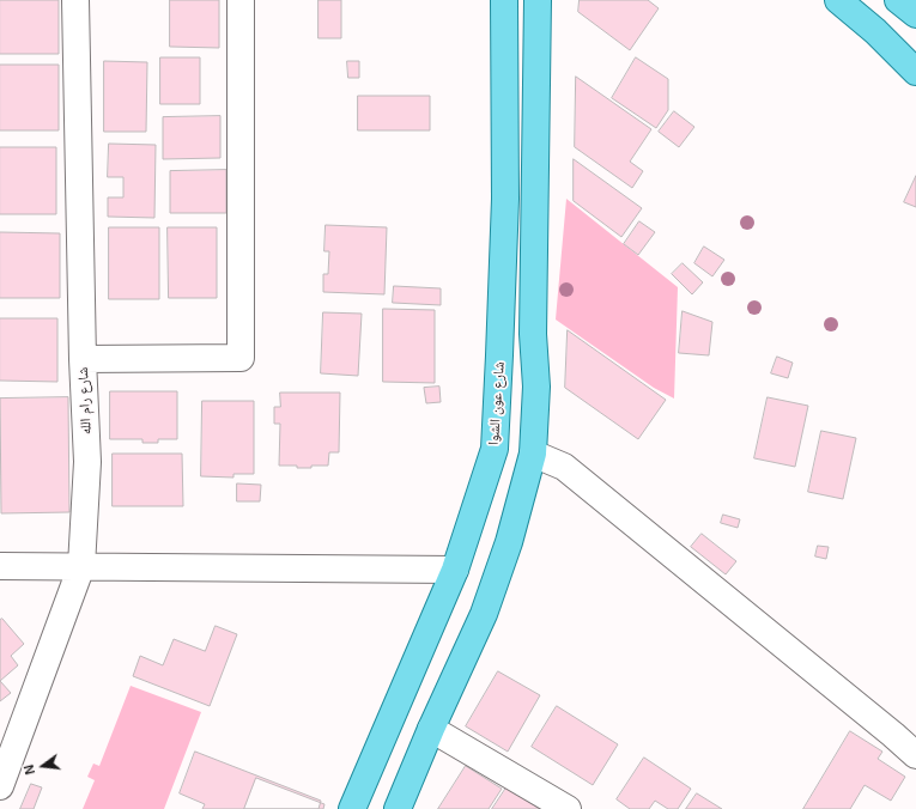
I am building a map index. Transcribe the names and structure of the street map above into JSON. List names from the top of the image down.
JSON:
{
  "streets": {
    "main road": ["شارع عون الشوا"],
    "street": ["شارع رام الله"]
  },
  "north": "left"
}
